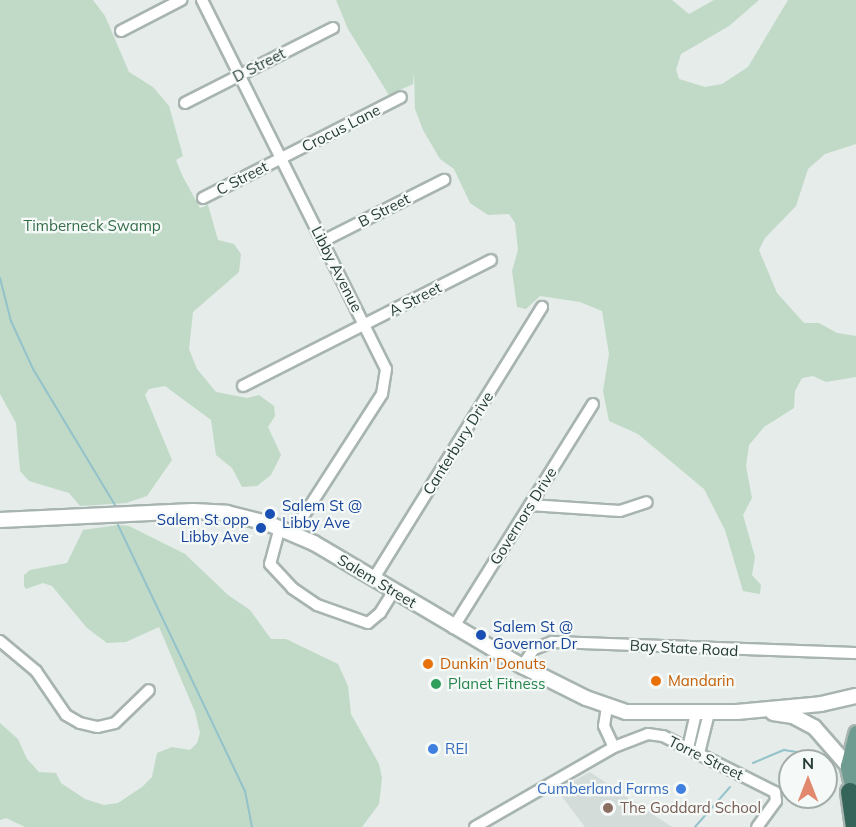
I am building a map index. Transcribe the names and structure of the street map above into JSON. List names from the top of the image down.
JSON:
{
  "streets": {
    "main road": ["Salem Street"],
    "street": [
      "D Street",
      "Crocus Lane",
      "C Street",
      "B Street",
      "Libby Avenue",
      "A Street",
      "Canterbury Drive",
      "Governors Drive",
      "Bay State Road",
      "Torre Street"
    ]
  },
  "crossings": [
    ["D Street", "Libby Avenue"],
    ["Crocus Lane", "C Street"],
    ["Crocus Lane", "Libby Avenue"],
    ["C Street", "Libby Avenue"],
    ["B Street", "Libby Avenue"],
    ["Libby Avenue", "A Street"],
    ["Libby Avenue", "Salem Street"],
    ["Canterbury Drive", "Salem Street"],
    ["Governors Drive", "Salem Street"],
    ["Salem Street", "Bay State Road"]
  ],
  "parks": ["Timberneck Swamp"],
  "places": [
    "Salem St @ Libby Ave",
    "Salem St opp Libby Ave",
    "Salem St @ Governor Dr",
    "Dunkin' Donuts",
    "Mandarin",
    "Planet Fitness",
    "REI",
    "Cumberland Farms",
    "The Goddard School"
  ],
  "north": "top"
}
